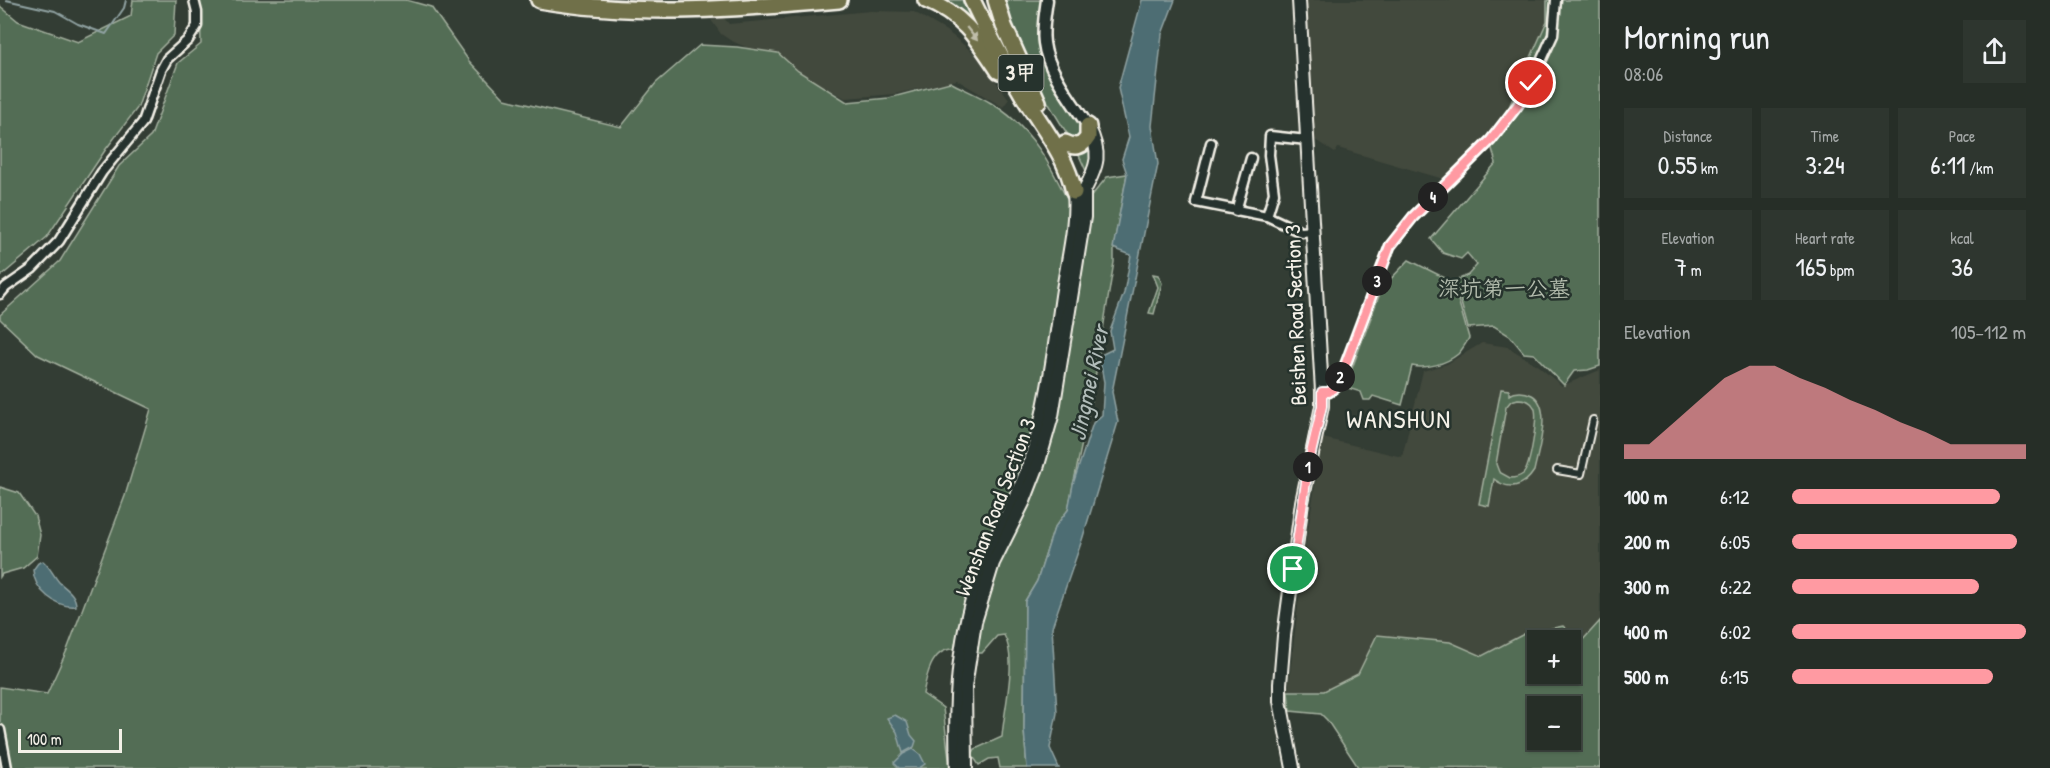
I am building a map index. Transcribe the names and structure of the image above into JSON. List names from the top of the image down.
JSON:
{
  "streets": {
    "highway": ["3甲"],
    "main road": ["Beishen Road Section 3", "Wenshan Road Section 3"]
  },
  "crossings": [
    ["3甲", "Wenshan Road Section 3"]
  ],
  "districts": ["WANSHUN"],
  "water": ["Jingmei River"],
  "parks": ["深坑第一公墓"],
  "scale_bar": "100 m",
  "page": {
    "heading": ["Morning run", "08:06"],
    "stats": [
      ["Distance", "0.55 km"],
      ["Time", "3:24"],
      ["Pace", "6:11 /km"],
      ["Elevation", "7 m"],
      ["Heart rate", "165 bpm"],
      ["kcal", "36"]
    ],
    "pins": [
      "4",
      "3",
      "2",
      "1"
    ],
    "chart": ["Elevation", "105–112 m"],
    "list": [
      {
        "name": "100 m",
        "note": "6:12"
      },
      {
        "name": "200 m",
        "note": "6:05"
      },
      {
        "name": "300 m",
        "note": "6:22"
      },
      {
        "name": "400 m",
        "note": "6:02"
      },
      {
        "name": "500 m",
        "note": "6:15"
      }
    ],
    "map_buttons": ["+", "−"],
    "scale": "100 m"
  }
}
